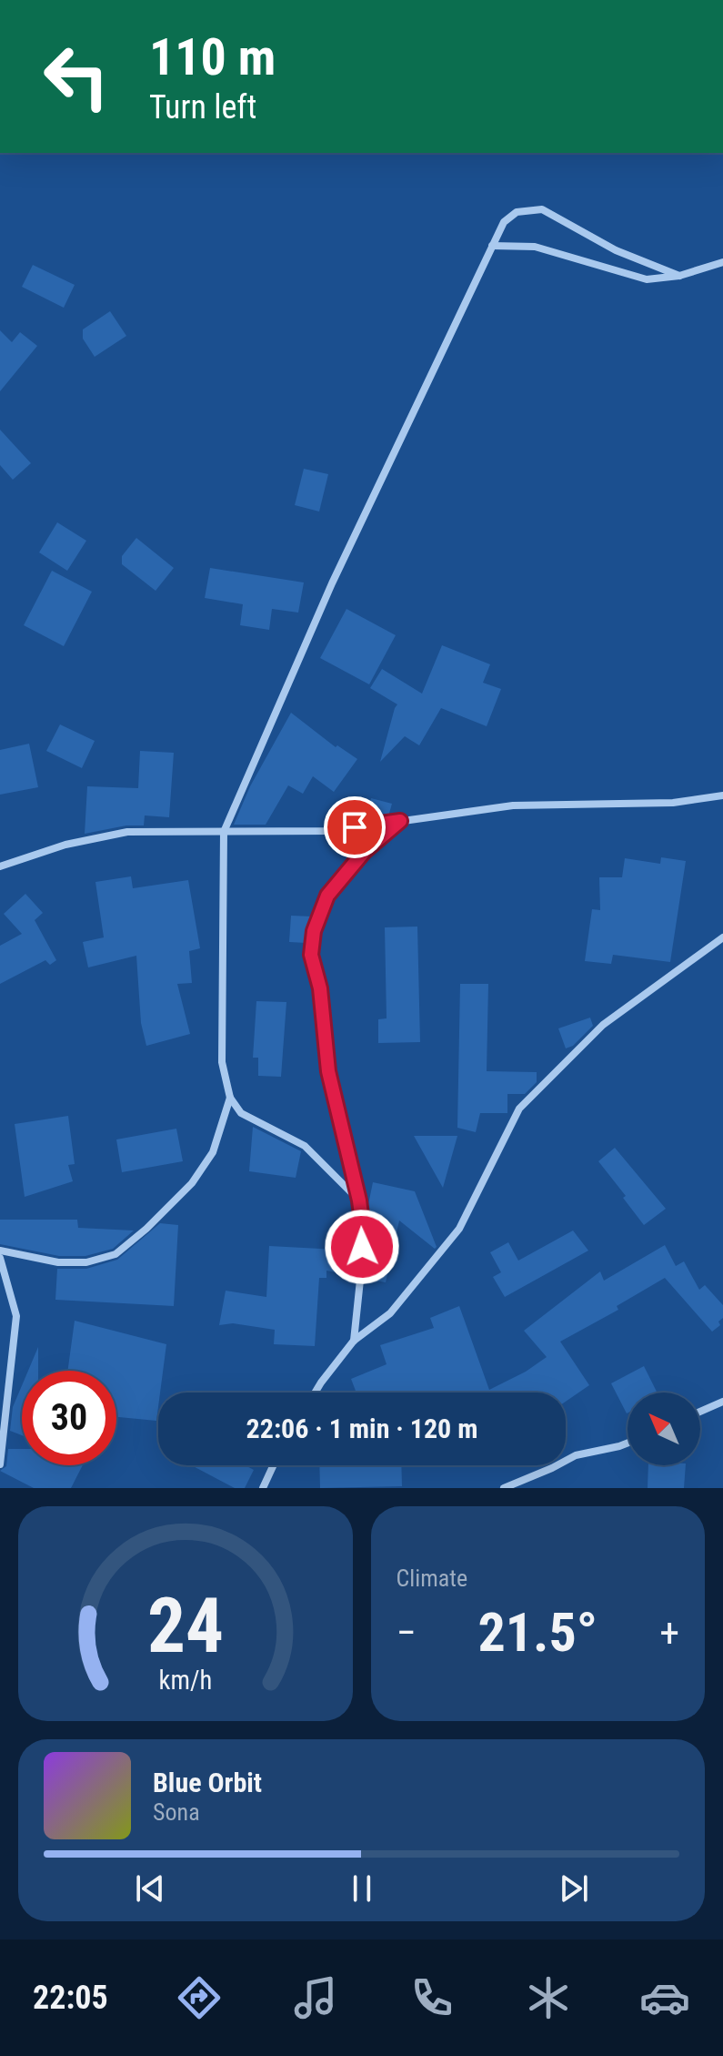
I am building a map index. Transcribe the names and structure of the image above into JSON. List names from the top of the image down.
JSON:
{
  "north": "top left",
  "page": {
    "turn": ["110 m", "Turn left"],
    "limit": "30",
    "trip": "22:06 · 1 min · 120 m",
    "tile": "Climate",
    "heat": ["−", "21.5°", "+"],
    "song": ["Blue Orbit", "Sona"],
    "tabs": "22:05",
    "gauge": ["24", "km/h"]
  }
}
